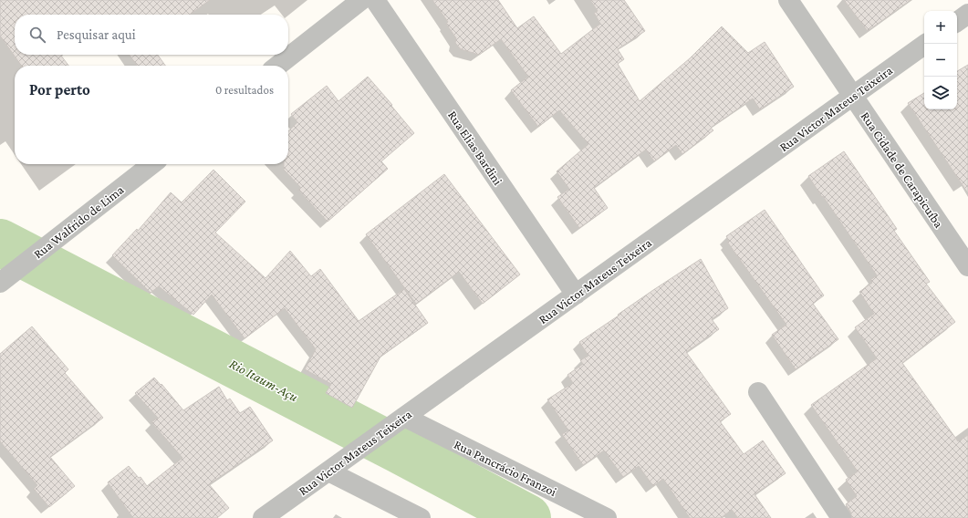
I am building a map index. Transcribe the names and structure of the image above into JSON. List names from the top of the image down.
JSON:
{
  "streets": {
    "street": [
      "Rua Victor Mateus Teixeira",
      "Rua Elias Bardini",
      "Rua Cidade de Carapicuíba",
      "Rua Walfrido de Lima",
      "Rua Pancrácio Franzoi"
    ]
  },
  "crossings": [
    ["Rua Victor Mateus Teixeira", "Rua Elias Bardini"],
    ["Rua Victor Mateus Teixeira", "Rua Cidade de Carapicuíba"],
    ["Rua Victor Mateus Teixeira", "Rua Pancrácio Franzoi"]
  ],
  "water": ["Rio Itaum-Açu"],
  "page": {
    "map_buttons": ["+", "−"],
    "search": "Pesquisar aqui",
    "heading": ["Por perto", "0 resultados"]
  }
}
